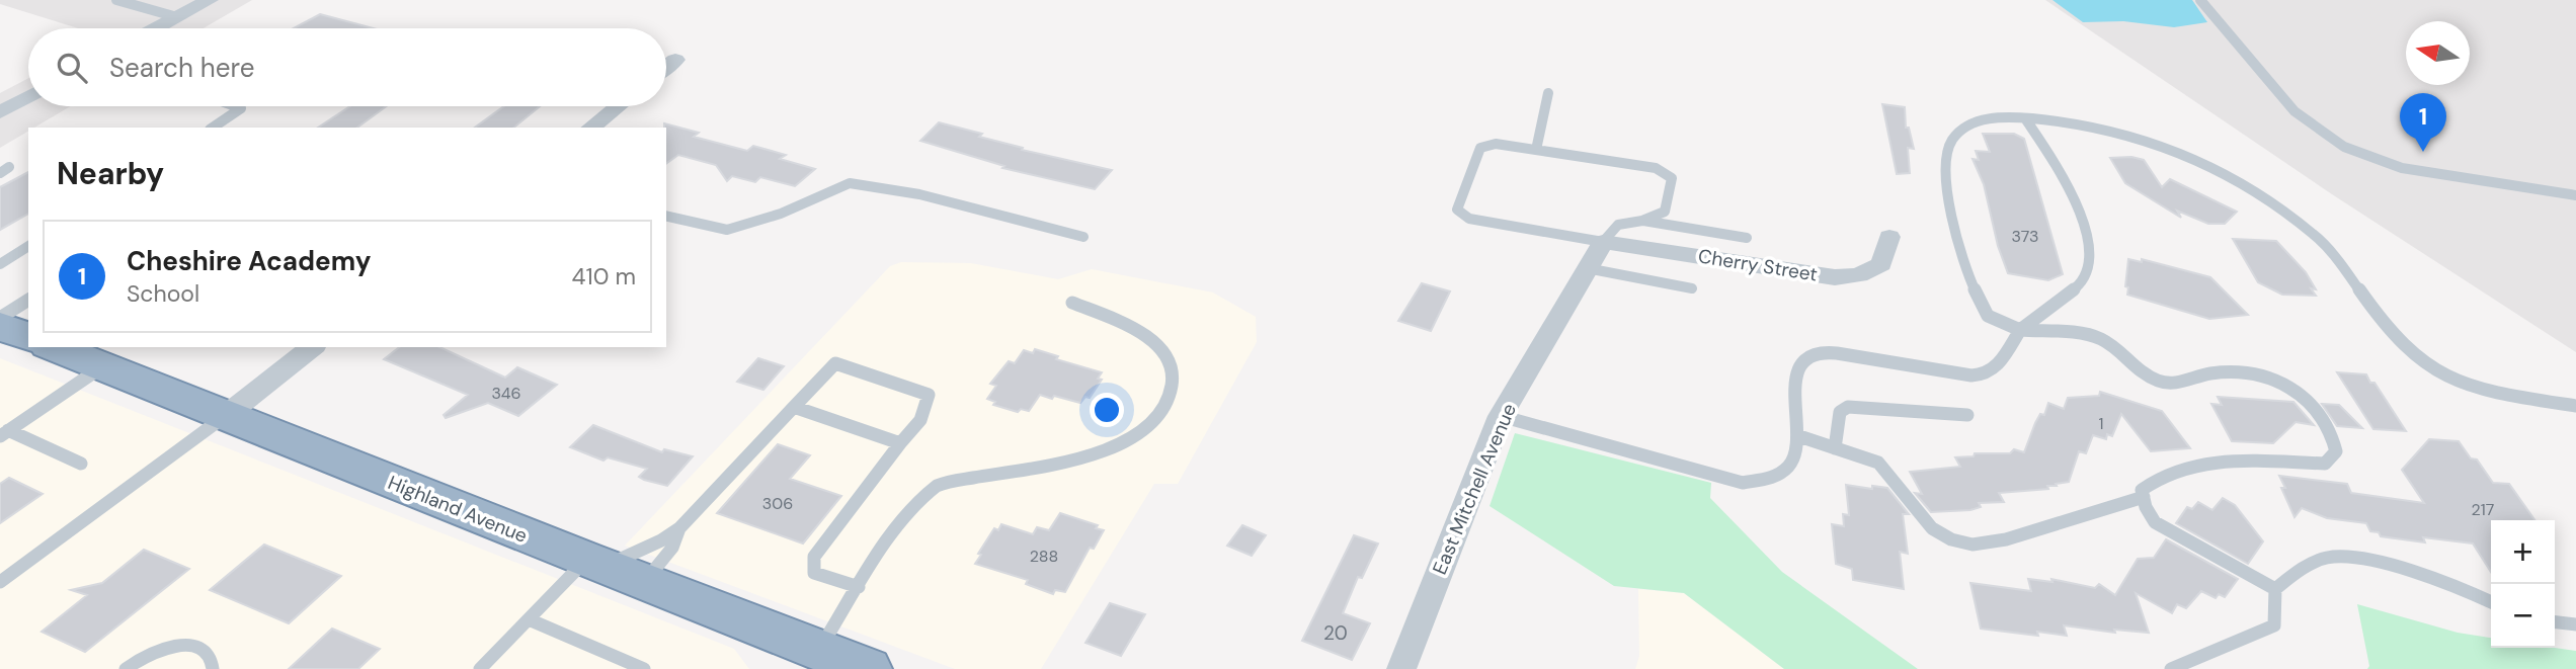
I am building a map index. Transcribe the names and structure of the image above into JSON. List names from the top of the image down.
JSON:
{
  "streets": {
    "highway": ["Highland Avenue"],
    "street": ["Cherry Street", "East Mitchell Avenue"]
  },
  "crossings": [
    ["Cherry Street", "East Mitchell Avenue"]
  ],
  "house_numbers": [
    "373",
    "346",
    "1",
    "306",
    "217",
    "288",
    "20"
  ],
  "north": "left",
  "page": {
    "search": "Search here",
    "pins": "1",
    "heading": "Nearby",
    "list": [
      {
        "mark": "1",
        "name": "Cheshire Academy",
        "note": "School",
        "value": "410 m"
      }
    ],
    "map_buttons": ["+", "−"]
  }
}
